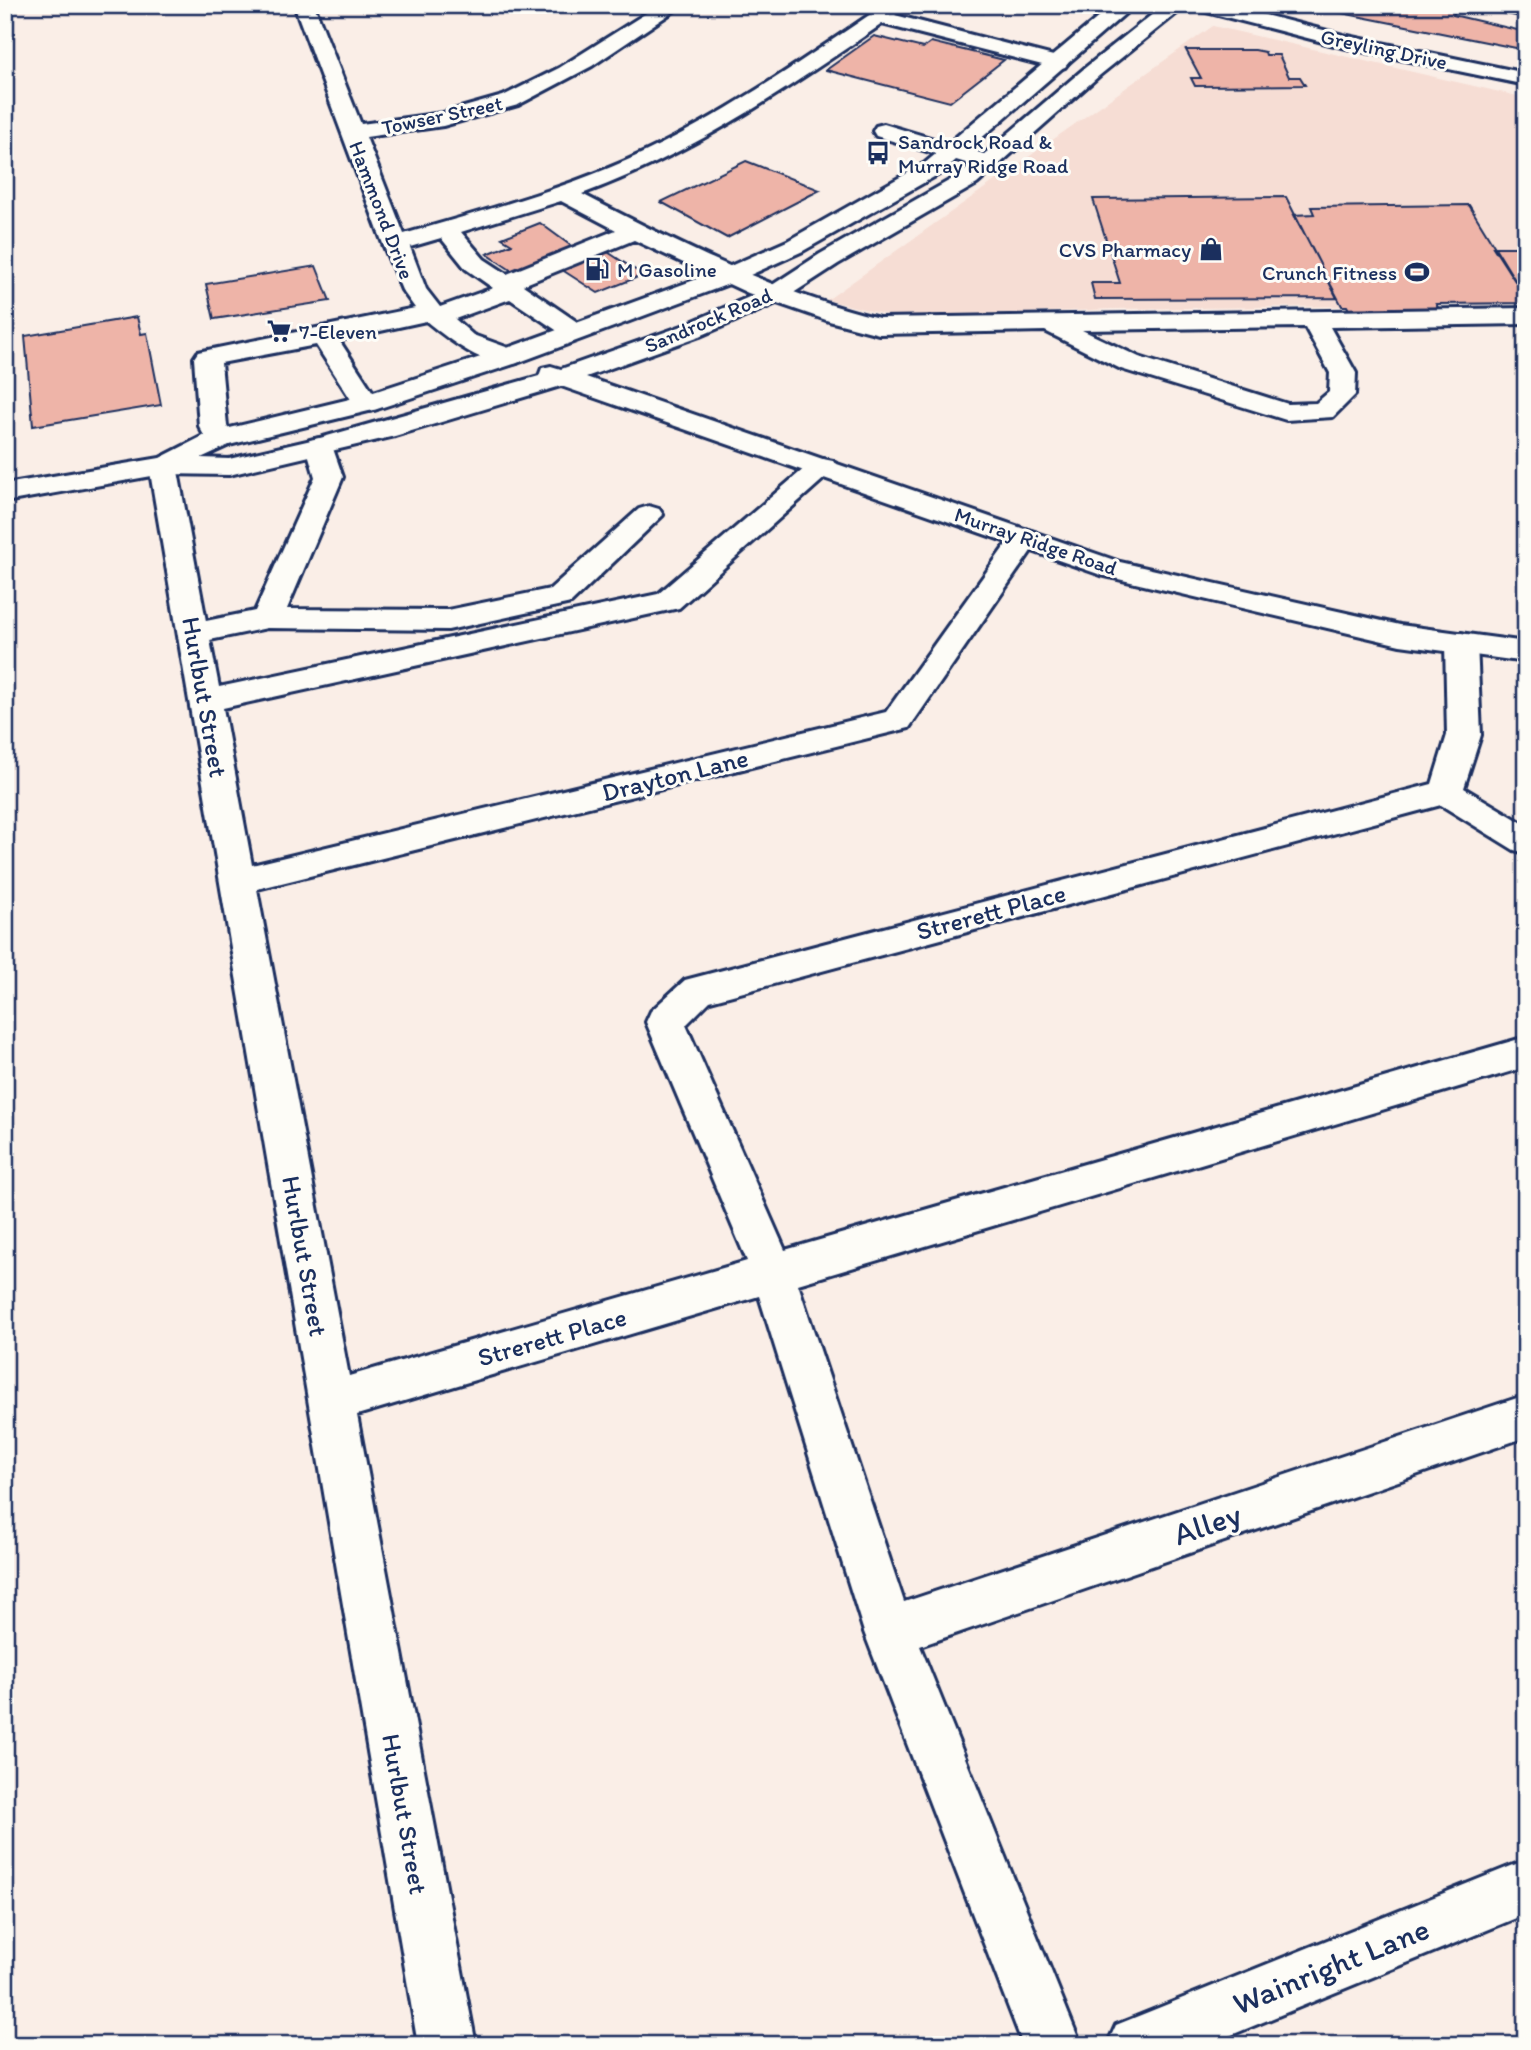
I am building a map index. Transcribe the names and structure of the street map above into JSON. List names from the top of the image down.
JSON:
{
  "streets": {
    "street": [
      "Greyling Drive",
      "Towser Street",
      "Hammond Drive",
      "Sandrock Road",
      "Murray Ridge Road",
      "Hurlbut Street",
      "Drayton Lane",
      "Strerett Place",
      "Alley",
      "Wainright Lane"
    ]
  },
  "crossings": [
    ["Towser Street", "Hammond Drive"],
    ["Hammond Drive", "Sandrock Road"],
    ["Hammond Drive", "Murray Ridge Road"],
    ["Sandrock Road", "Murray Ridge Road"],
    ["Sandrock Road", "Hurlbut Street"],
    ["Murray Ridge Road", "Drayton Lane"],
    ["Hurlbut Street", "Drayton Lane"],
    ["Hurlbut Street", "Strerett Place"]
  ],
  "places": {
    "bus stop": ["Sandrock Road & Murray Ridge Road"],
    "shop": ["CVS Pharmacy"],
    "fuel station": ["M Gasoline"],
    "sports": ["Crunch Fitness"],
    "supermarket": ["7-Eleven"]
  }
}
